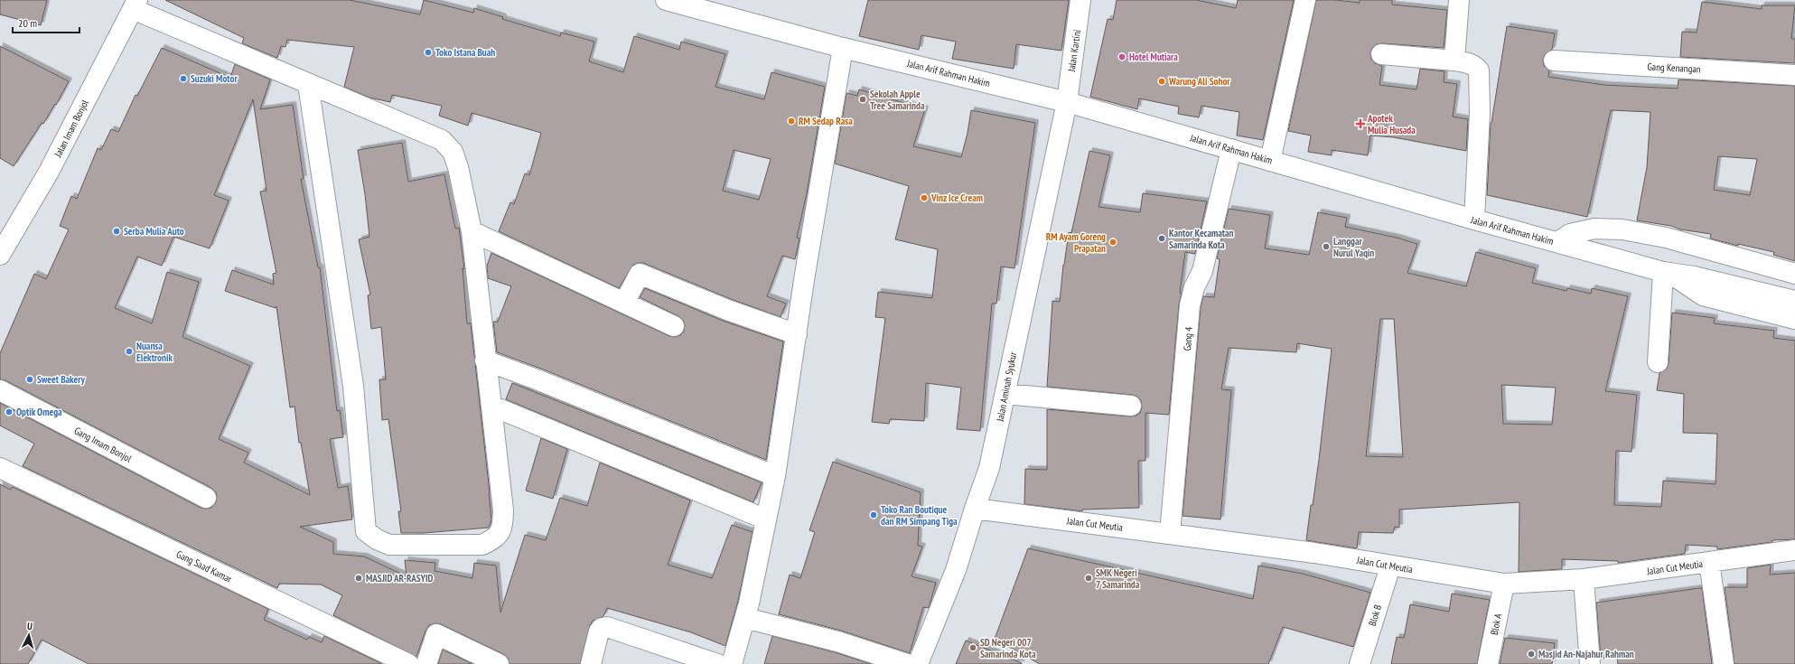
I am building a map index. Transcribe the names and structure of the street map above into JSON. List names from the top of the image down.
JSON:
{
  "streets": {
    "street": [
      "Jalan Kartini",
      "Gang Kenangan",
      "Jalan Arif Rahman Hakim",
      "Jalan Imam Bonjol",
      "Gang 4",
      "Jalan Aminah Syukur",
      "Gang Imam Bonjol",
      "Jalan Cut Meutia",
      "Gang Saad Kamar",
      "Blok B",
      "Blok A"
    ]
  },
  "crossings": [
    ["Jalan Kartini", "Jalan Arif Rahman Hakim"],
    ["Jalan Kartini", "Jalan Aminah Syukur"],
    ["Jalan Arif Rahman Hakim", "Gang 4"],
    ["Jalan Arif Rahman Hakim", "Jalan Aminah Syukur"],
    ["Gang 4", "Jalan Cut Meutia"],
    ["Jalan Aminah Syukur", "Jalan Cut Meutia"],
    ["Jalan Cut Meutia", "Blok B"],
    ["Jalan Cut Meutia", "Blok A"]
  ],
  "places": {
    "other": [
      "Toko Istana Buah",
      "Hotel Mutiara",
      "Suzuki Motor",
      "Warung Ali Sohor",
      "Sekolah Apple Tree Samarinda",
      "RM Sedap Rasa",
      "Vinz Ice Cream",
      "Serba Mulia Auto",
      "Kantor Kecamatan Samarinda Kota",
      "RM Ayam Goreng Prapatan",
      "Langgar Nurul Yaqin",
      "Nuansa Elektronik",
      "Sweet Bakery",
      "Optik Omega",
      "Toko Ran Boutique dan RM Simpang Tiga",
      "MASJID AR-RASYID",
      "SMK Negeri 7 Samarinda",
      "SD Negeri 007 Samarinda Kota",
      "Masjid An-Najahur Rahman"
    ],
    "health": ["Apotek Mulia Husada"]
  },
  "scale_bar": "20 m",
  "north": "top"
}
